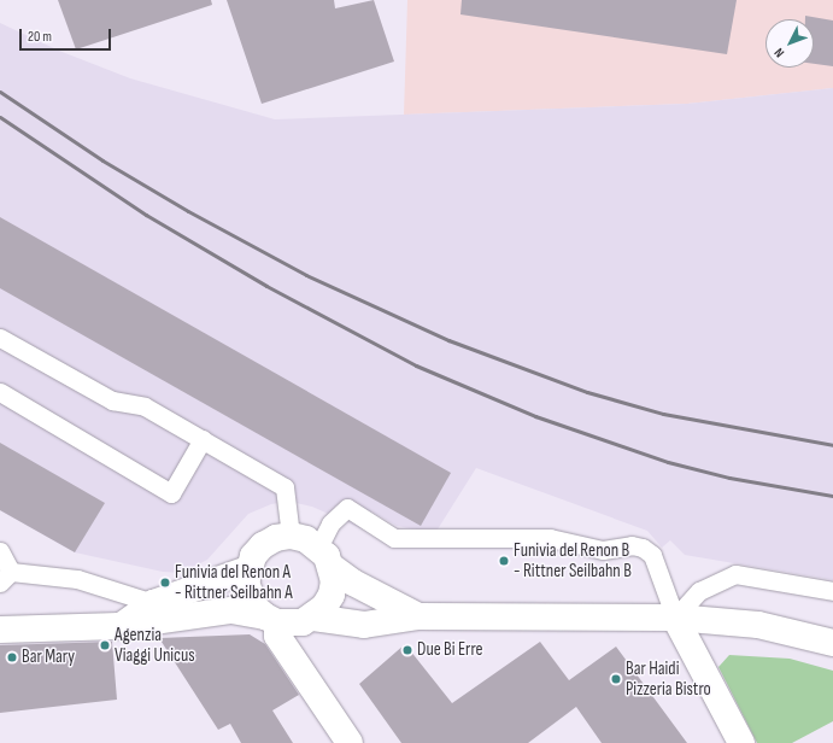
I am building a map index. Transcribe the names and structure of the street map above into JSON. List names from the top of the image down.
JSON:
{
  "places": [
    "Funivia del Renon B - Rittner Seilbahn B",
    "Funivia del Renon A - Rittner Seilbahn A",
    "Agenzia Viaggi Unicus",
    "Due Bi Erre",
    "Bar Mary",
    "Bar Haidi Pizzeria Bistro"
  ],
  "scale_bar": "20 m",
  "north": "bottom left"
}
